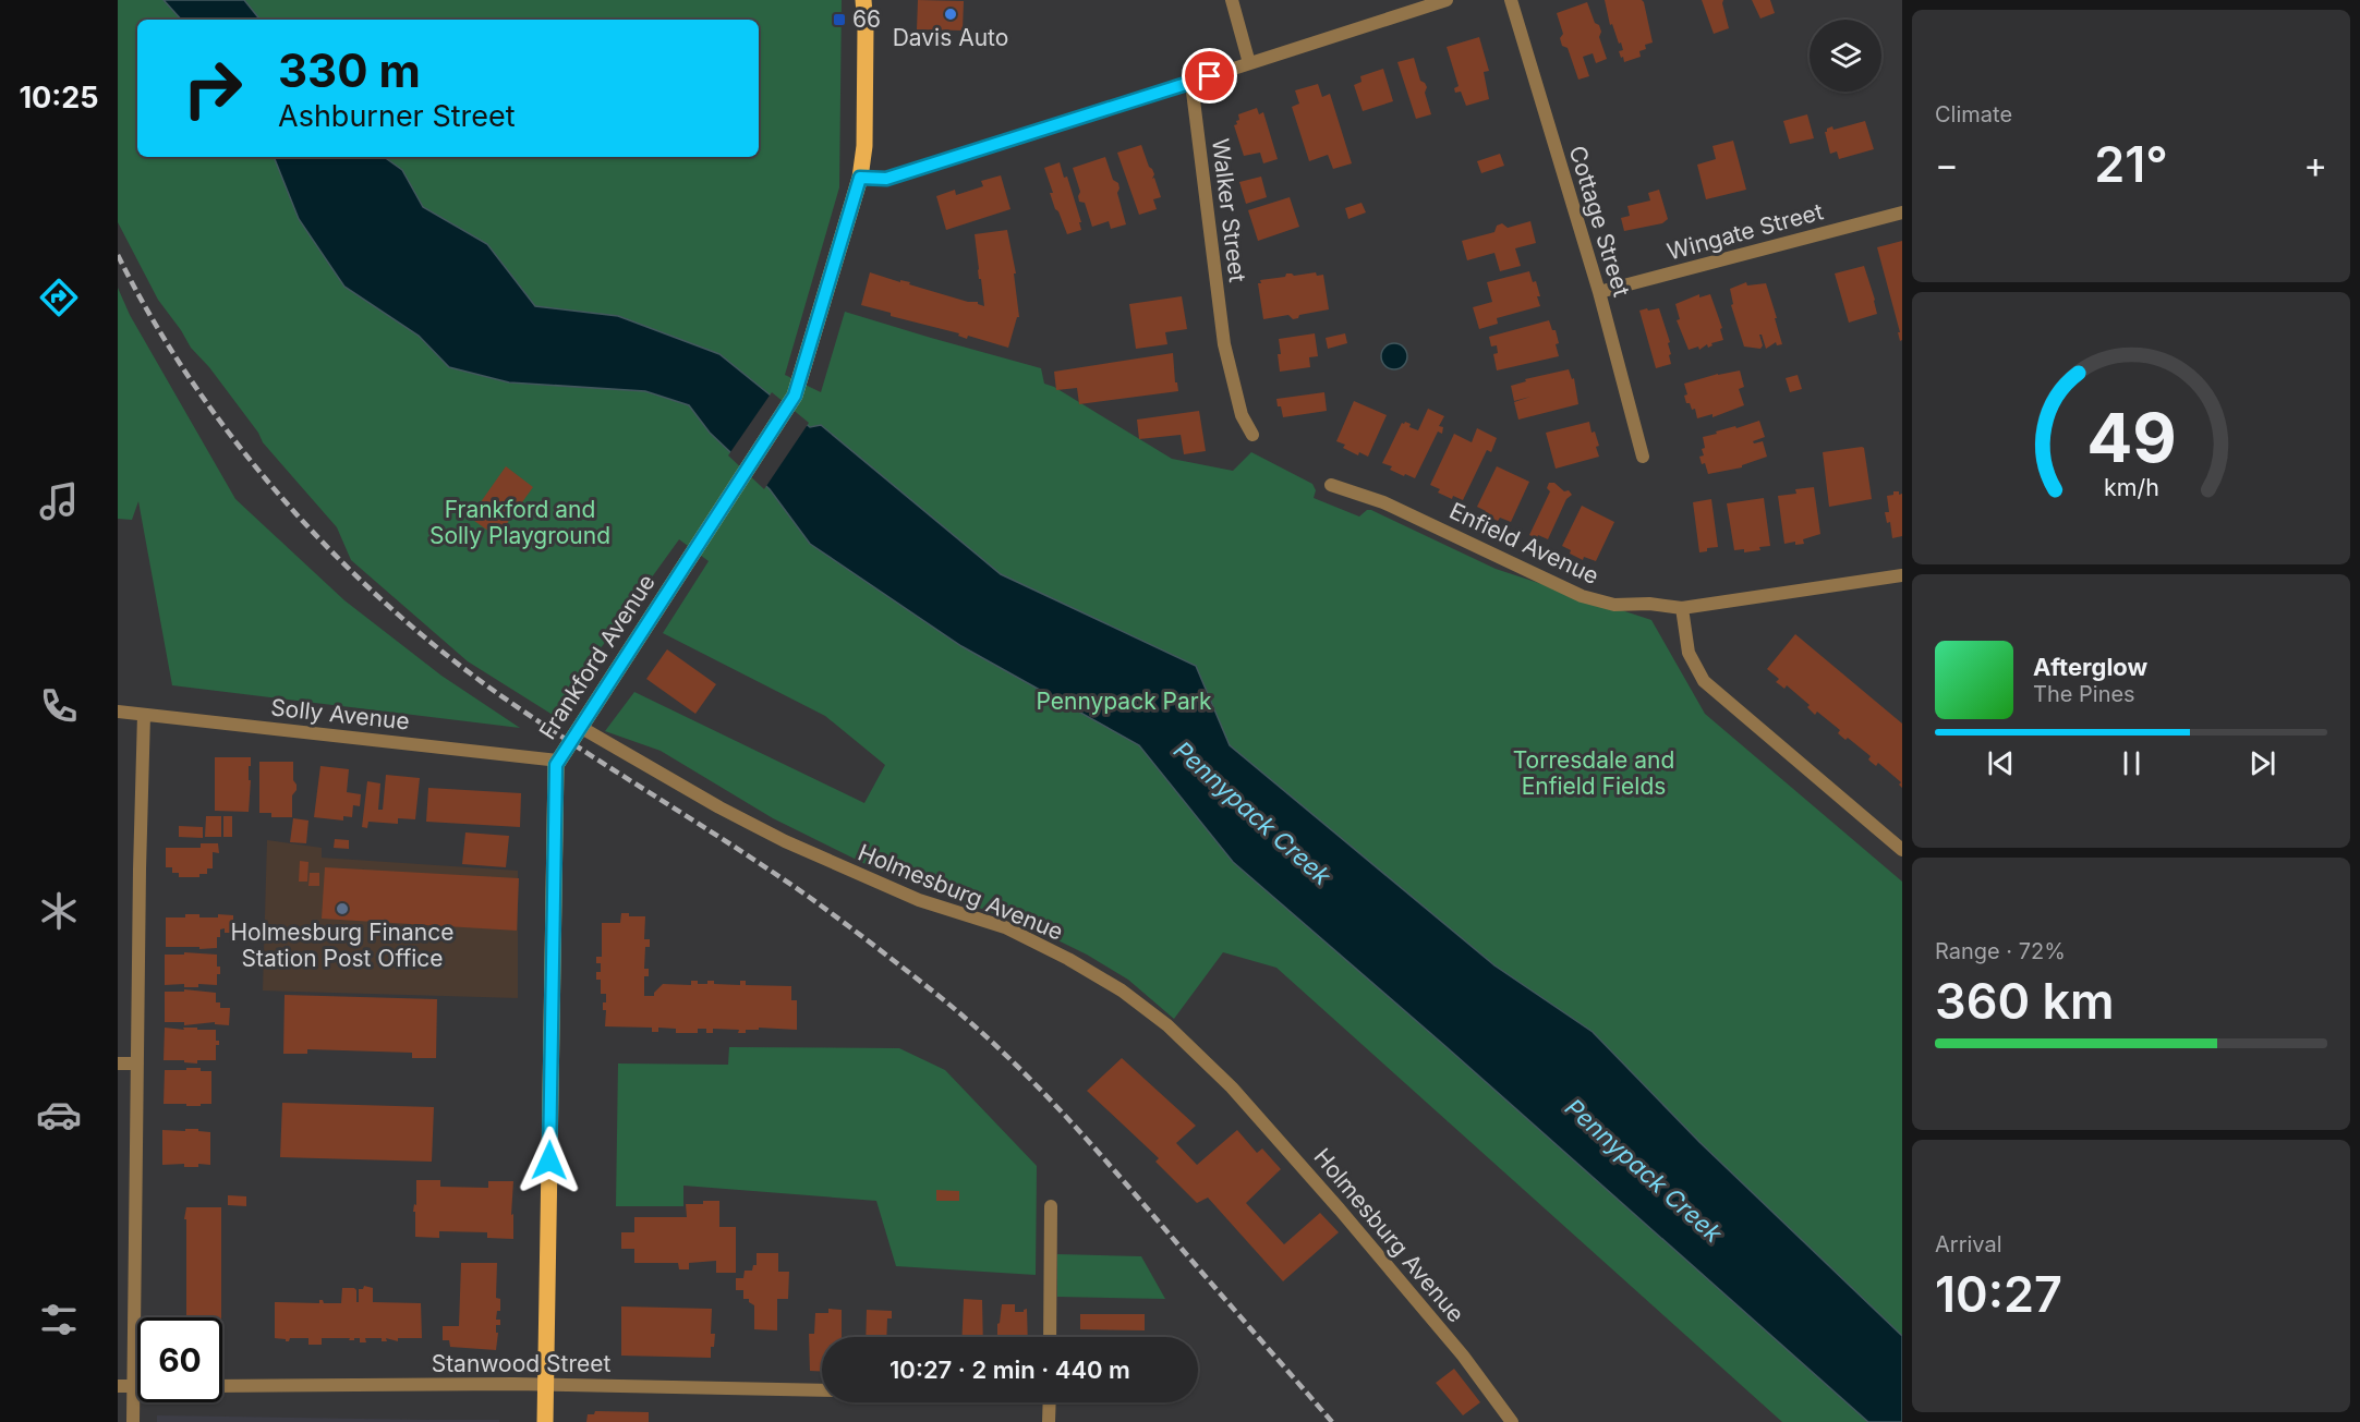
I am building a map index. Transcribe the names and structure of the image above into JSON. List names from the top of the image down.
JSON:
{
  "streets": {
    "main road": ["Frankford Avenue"],
    "street": [
      "Walker Street",
      "Cottage Street",
      "Wingate Street",
      "Enfield Avenue",
      "Solly Avenue",
      "Holmesburg Avenue",
      "Stanwood Street"
    ]
  },
  "crossings": [
    ["Cottage Street", "Wingate Street"],
    ["Frankford Avenue", "Solly Avenue"],
    ["Frankford Avenue", "Holmesburg Avenue"],
    ["Frankford Avenue", "Stanwood Street"]
  ],
  "water": ["Pennypack Creek"],
  "parks": ["Frankford and Solly Playground", "Pennypack Park", "Torresdale and Enfield Fields"],
  "places": {
    "other": ["Davis Auto", "Holmesburg Finance Station Post Office"],
    "transit": ["66"]
  },
  "page": {
    "tabs": "10:25",
    "tile": [
      "Climate",
      ["Range · 72%", "360 km"],
      ["Arrival", "10:27"]
    ],
    "turn": ["330 m", "Ashburner Street"],
    "heat": ["−", "21°", "+"],
    "song": ["Afterglow", "The Pines"],
    "limit": "60",
    "trip": "10:27 · 2 min · 440 m",
    "gauge": ["49", "km/h"]
  }
}
